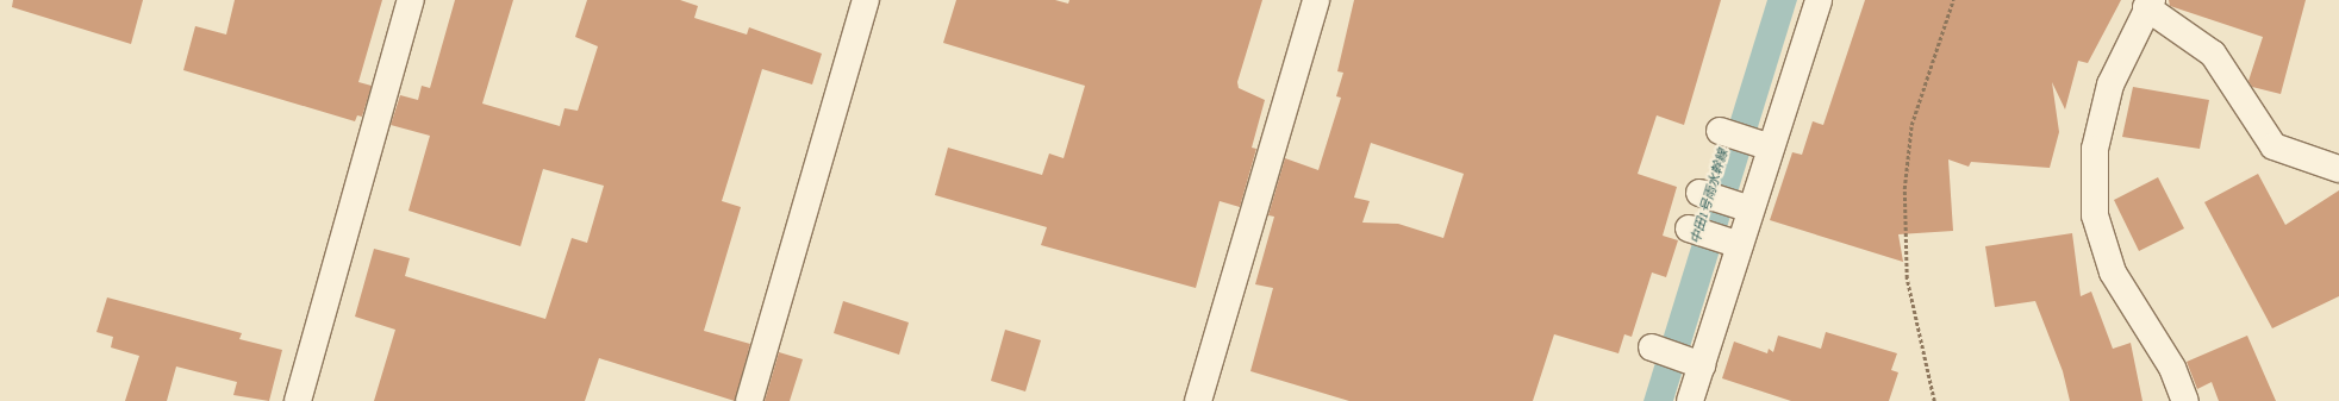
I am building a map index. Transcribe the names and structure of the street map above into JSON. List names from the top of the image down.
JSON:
{
  "water": ["中田1号雨水幹線"]
}
